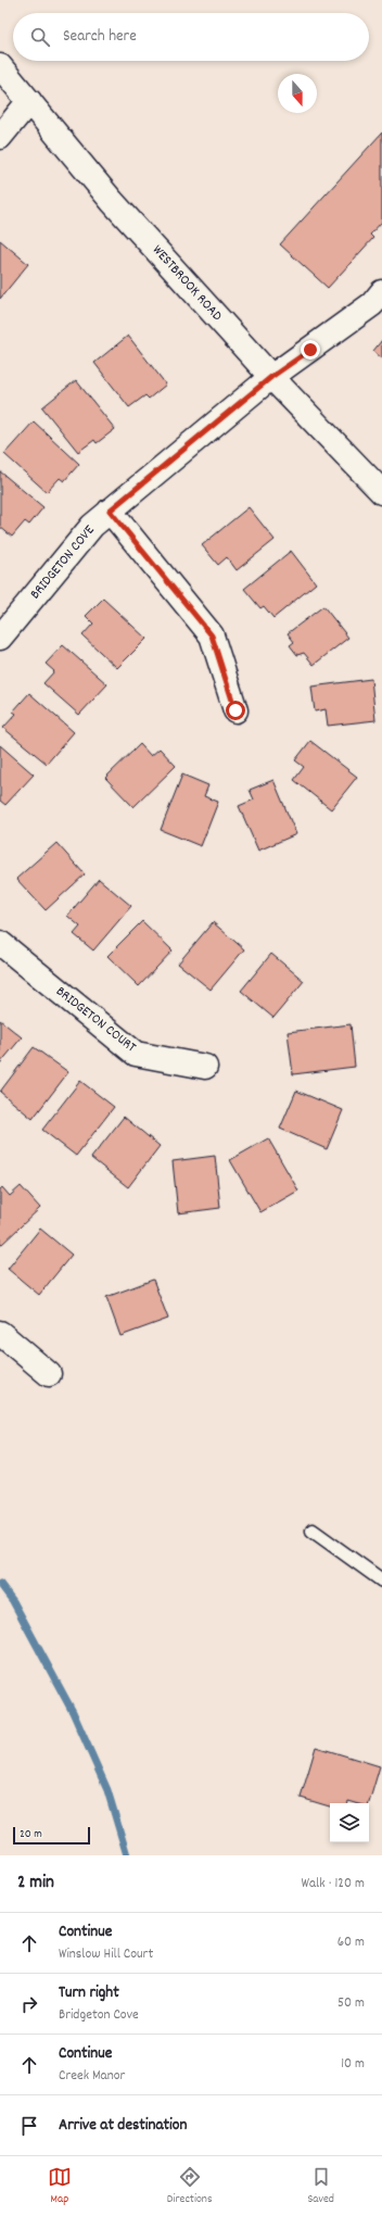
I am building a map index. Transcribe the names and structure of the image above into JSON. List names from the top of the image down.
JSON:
{
  "streets": {
    "street": ["WESTBROOK ROAD", "BRIDGETON COVE", "BRIDGETON COURT"]
  },
  "crossings": [
    ["WESTBROOK ROAD", "BRIDGETON COVE"]
  ],
  "scale_bar": "20 m",
  "north": "bottom",
  "page": {
    "search": "Search here",
    "scale": "20 m",
    "heading": ["2 min", "Walk · 120 m"],
    "list": [
      ["Continue", "Winslow Hill Court", "60 m"],
      ["Turn right", "Bridgeton Cove", "50 m"],
      ["Continue", "Creek Manor", "10 m"],
      "Arrive at destination"
    ],
    "nav": ["Map", "Directions", "Saved"]
  }
}
